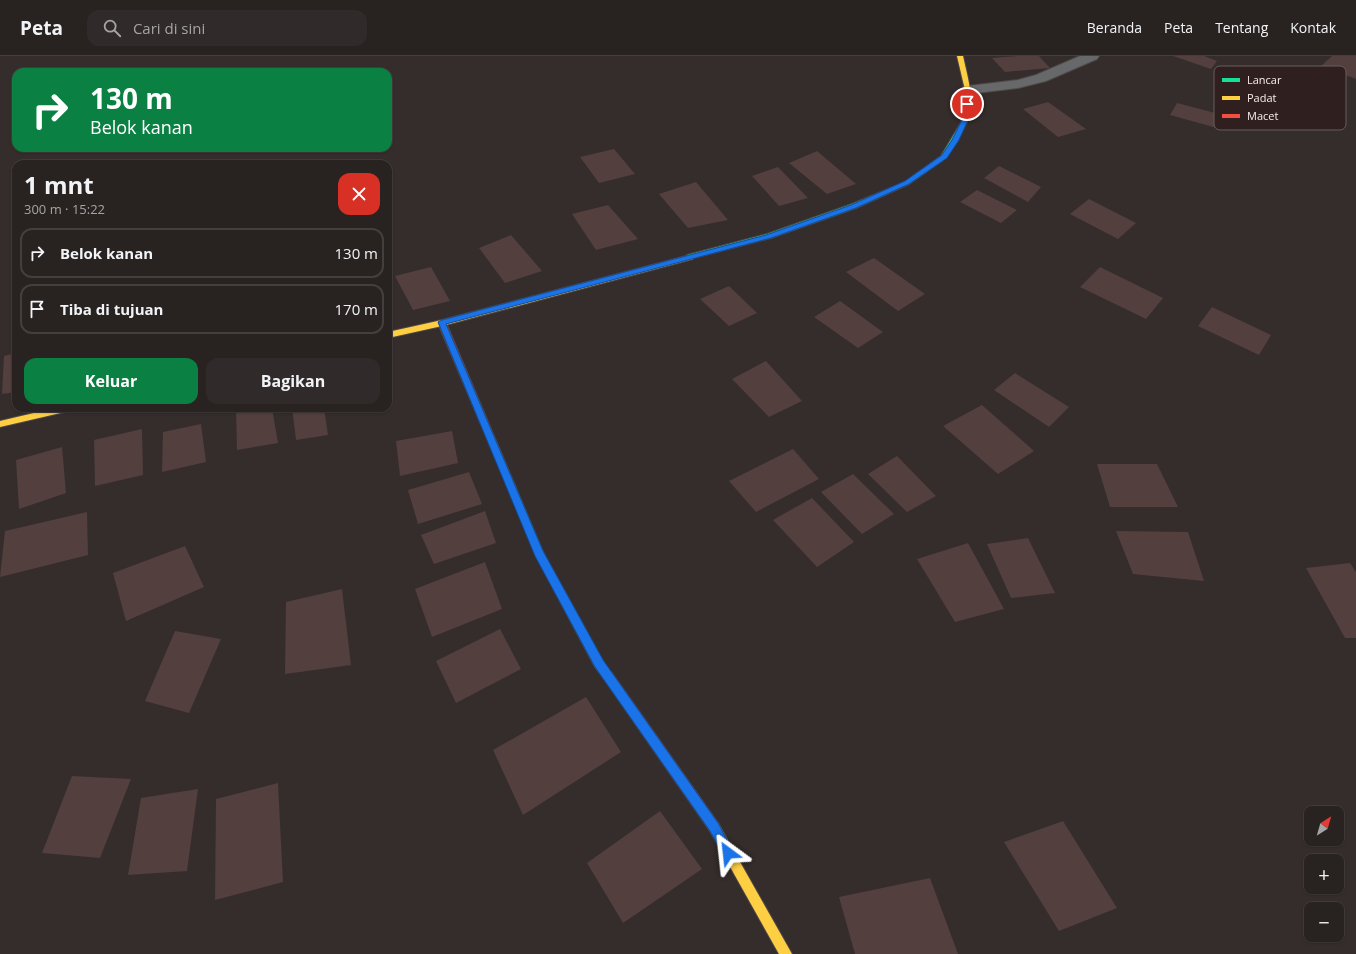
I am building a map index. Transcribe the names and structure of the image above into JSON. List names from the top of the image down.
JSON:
{
  "legend": ["Lancar", "Padat", "Macet"],
  "north": "top right",
  "page": {
    "header": "Peta",
    "search": "Cari di sini",
    "nav": [
      "Beranda",
      "Peta",
      "Tentang",
      "Kontak"
    ],
    "turn": ["130 m", "Belok kanan"],
    "heading": ["1 mnt", "300 m · 15:22"],
    "list": [
      {
        "name": "Belok kanan",
        "value": "130 m"
      },
      {
        "name": "Tiba di tujuan",
        "value": "170 m"
      }
    ],
    "buttons": ["Keluar", "Bagikan"],
    "map_buttons": ["+", "−"]
  }
}
